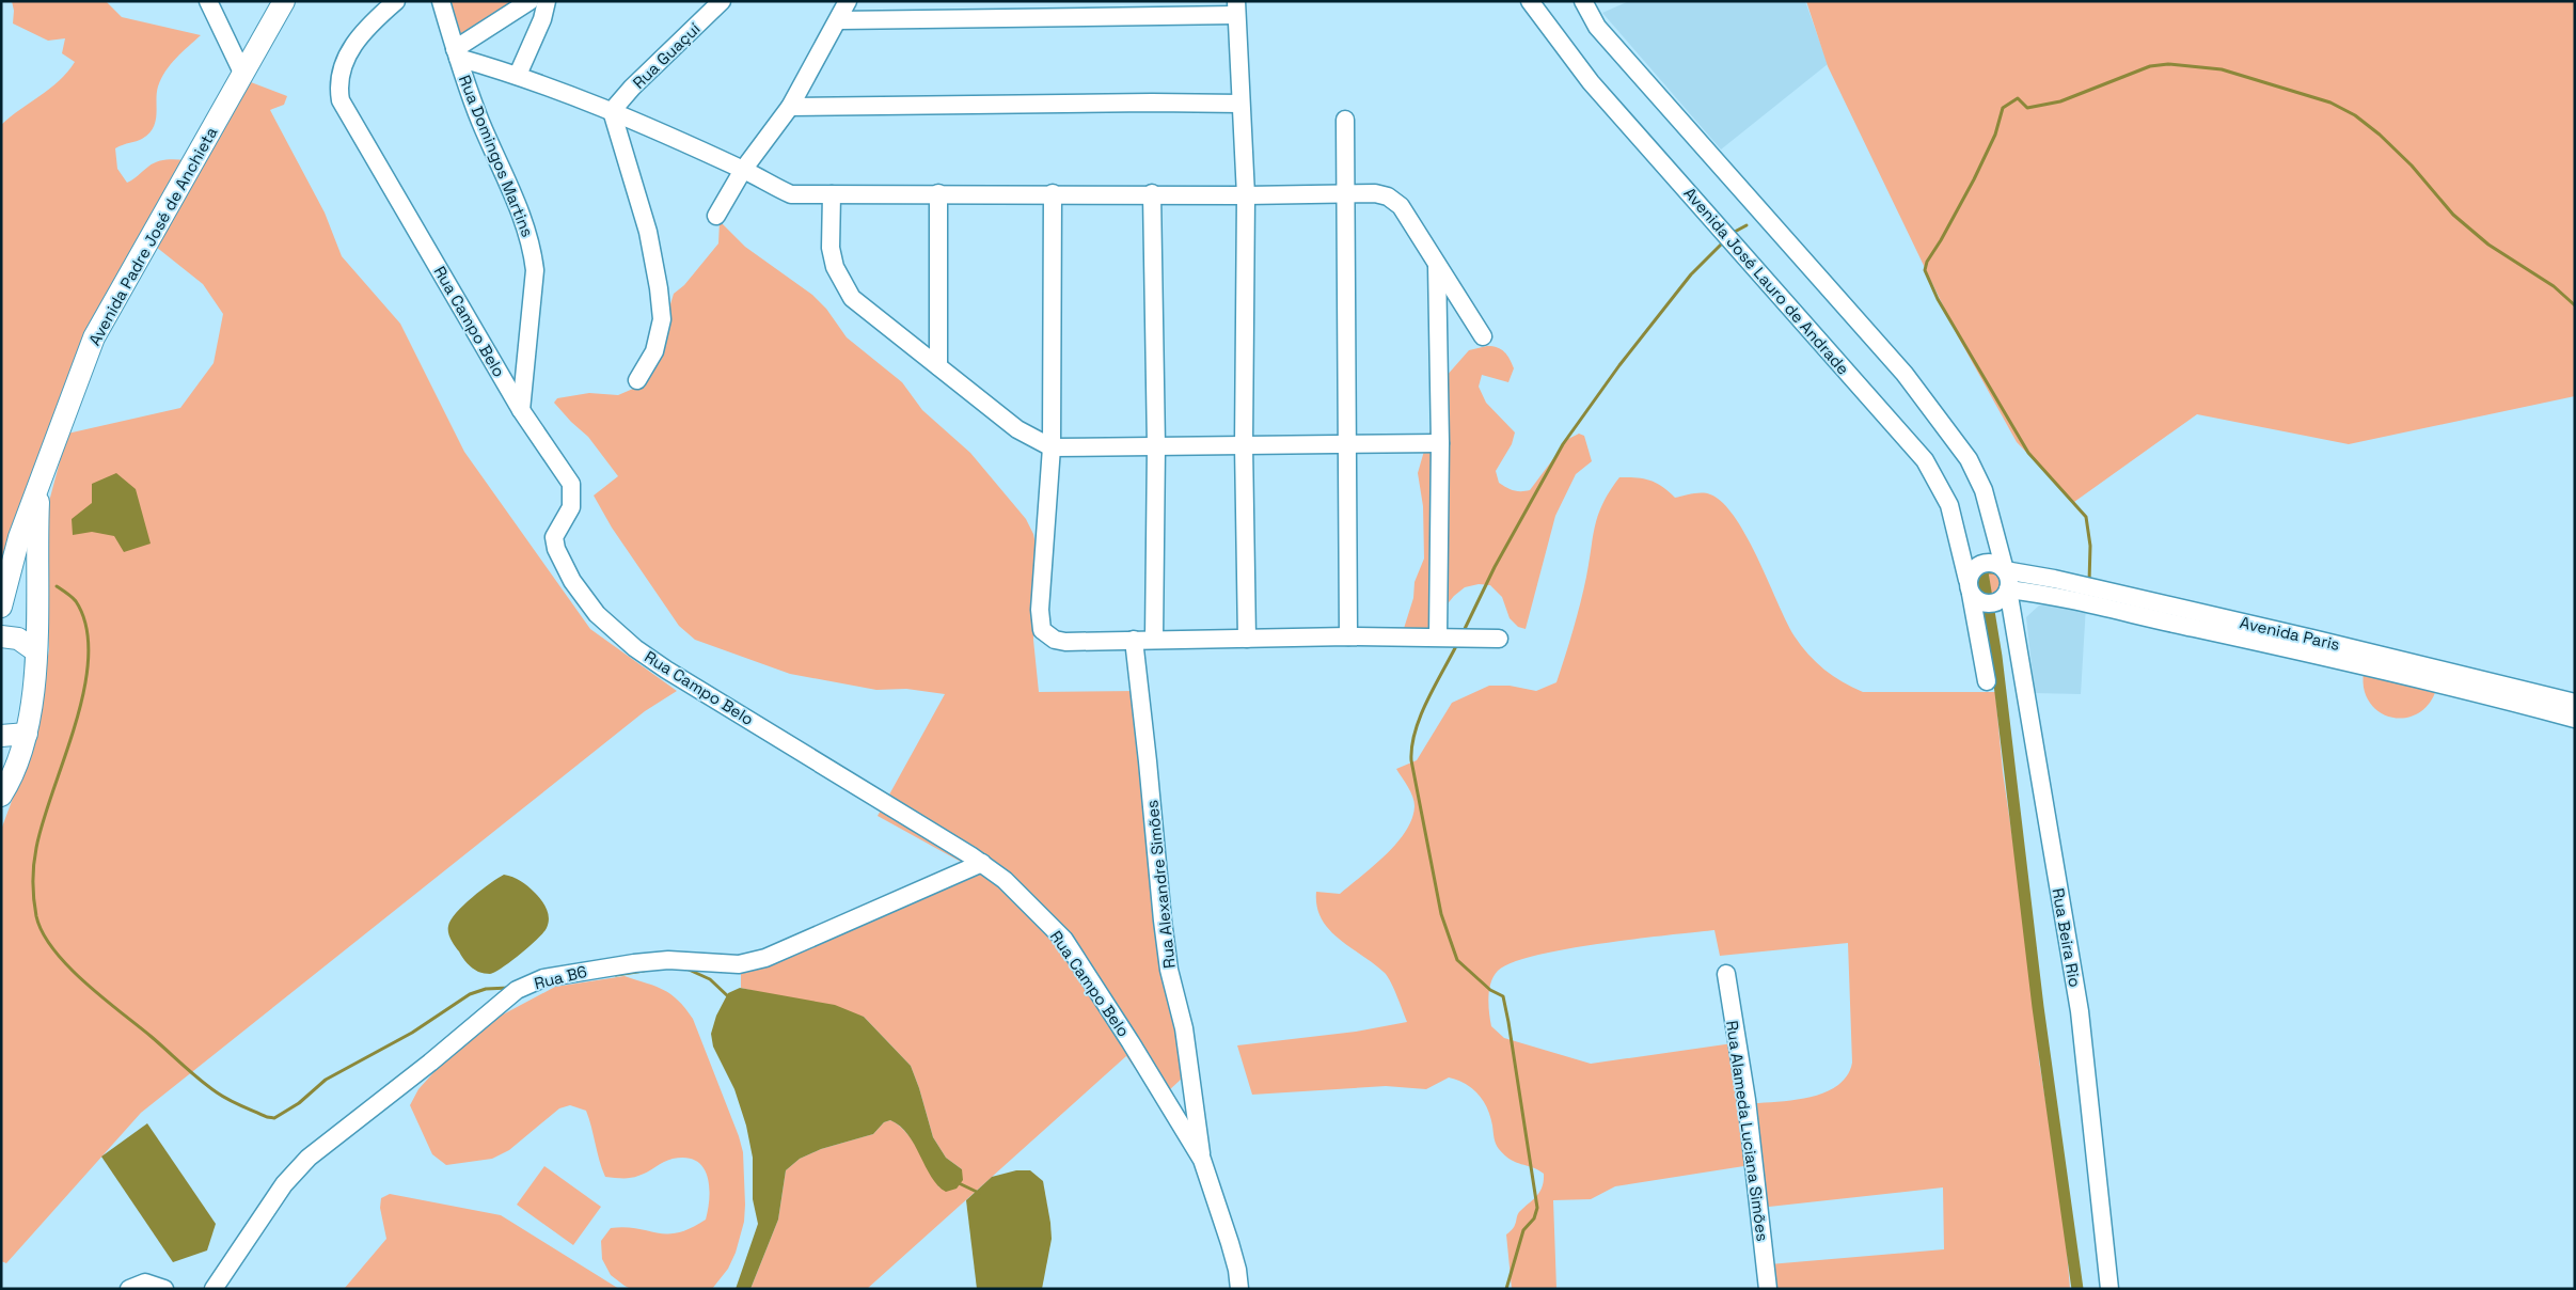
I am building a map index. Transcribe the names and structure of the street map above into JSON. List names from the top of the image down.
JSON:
{
  "streets": {
    "main road": ["Avenida Padre José de Anchieta"],
    "street": [
      "Rua Guaçuí",
      "Rua Domingos Martins",
      "Avenida José Lauro de Andrade",
      "Rua Campo Belo",
      "Avenida Paris",
      "Rua Alexandre Simões",
      "Rua Beira Rio",
      "Rua B6",
      "Rua Alameda Luciana Simões"
    ]
  },
  "crossings": [
    ["Rua Domingos Martins", "Rua Campo Belo"],
    ["Avenida José Lauro de Andrade", "Avenida Paris"],
    ["Avenida José Lauro de Andrade", "Rua Beira Rio"],
    ["Rua Campo Belo", "Rua Alexandre Simões"],
    ["Rua Campo Belo", "Rua B6"],
    ["Avenida Paris", "Rua Beira Rio"]
  ]
}
